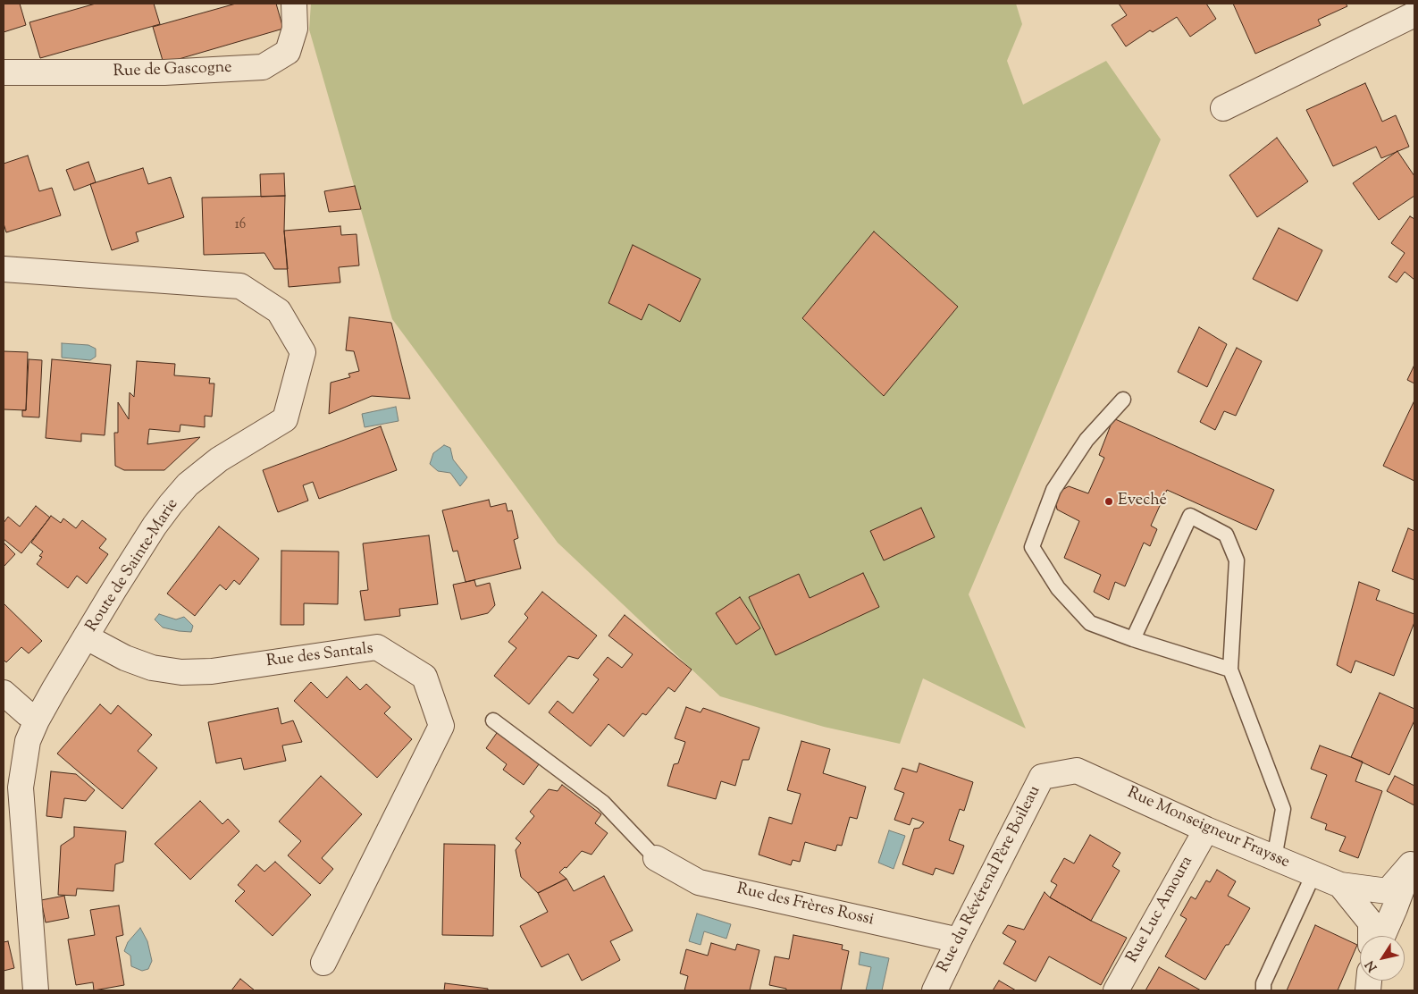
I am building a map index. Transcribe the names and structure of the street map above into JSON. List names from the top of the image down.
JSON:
{
  "streets": {
    "street": [
      "Rue de Gascogne",
      "Route de Sainte-Marie",
      "Rue des Santals",
      "Rue Monseigneur Fraysse",
      "Rue du Révérend Père Boileau",
      "Rue des Frères Rossi",
      "Rue Luc Amoura"
    ]
  },
  "crossings": [
    ["Route de Sainte-Marie", "Rue des Santals"],
    ["Rue Monseigneur Fraysse", "Rue du Révérend Père Boileau"],
    ["Rue Monseigneur Fraysse", "Rue Luc Amoura"],
    ["Rue du Révérend Père Boileau", "Rue des Frères Rossi"]
  ],
  "places": ["Eveché"],
  "house_numbers": ["16"],
  "north": "bottom left"
}
